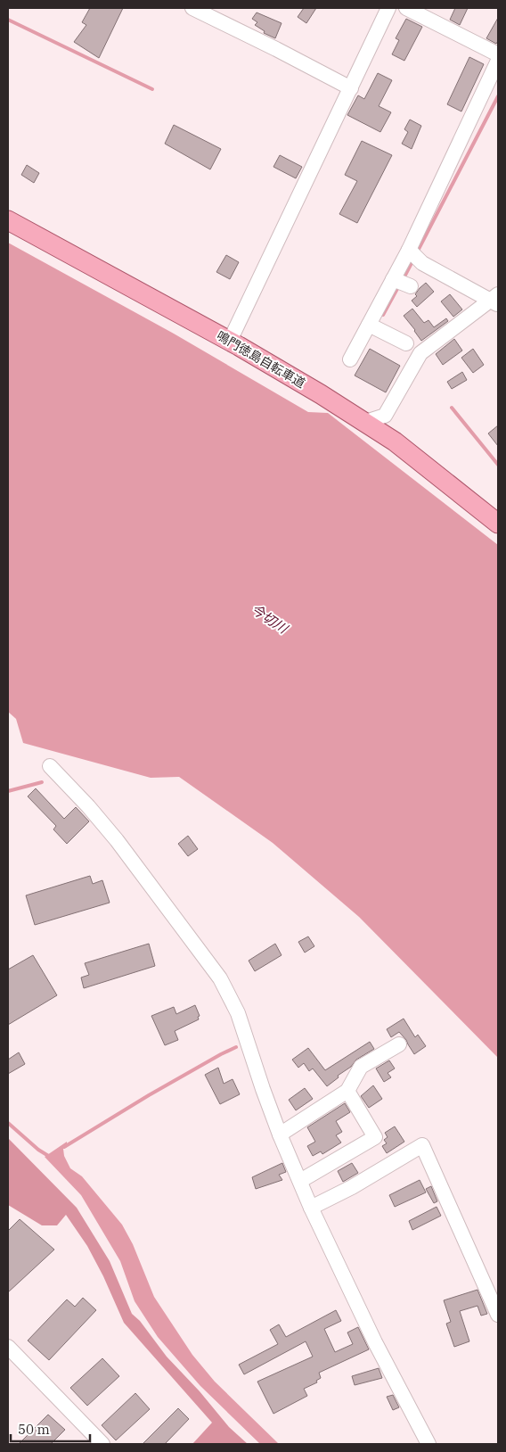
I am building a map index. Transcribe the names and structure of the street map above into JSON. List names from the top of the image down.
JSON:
{
  "streets": {
    "main road": ["鳴門徳島自転車道"]
  },
  "water": ["今切川"],
  "scale_bar": "50 m"
}
